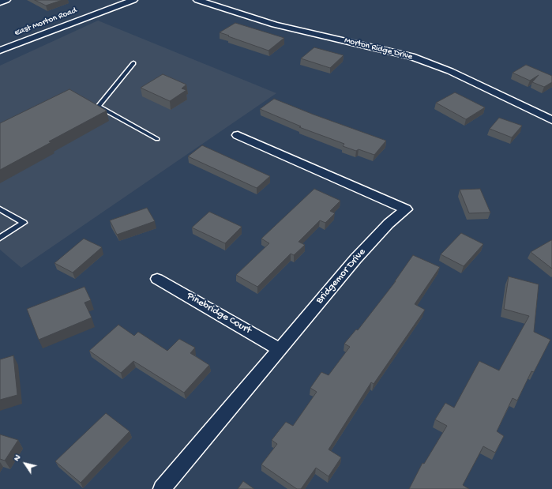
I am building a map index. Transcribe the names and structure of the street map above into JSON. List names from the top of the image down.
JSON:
{
  "streets": {
    "street": [
      "East Morton Road",
      "Morton Ridge Drive",
      "Bridgemor Drive",
      "Pinebridge Court"
    ]
  },
  "crossings": [
    ["Bridgemor Drive", "Pinebridge Court"]
  ],
  "north": "top left"
}
